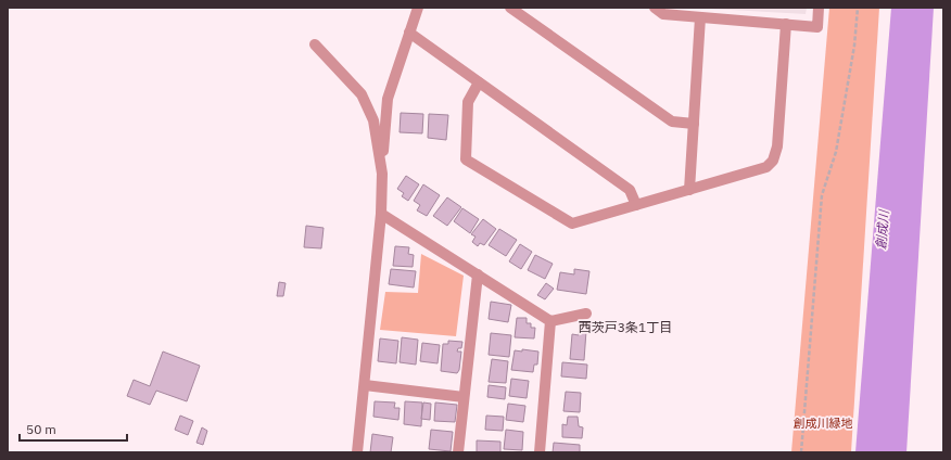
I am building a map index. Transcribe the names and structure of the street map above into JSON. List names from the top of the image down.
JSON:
{
  "districts": ["西茨戸3条1丁目"],
  "water": ["創成川"],
  "parks": ["創成川緑地"],
  "scale_bar": "50 m"
}
